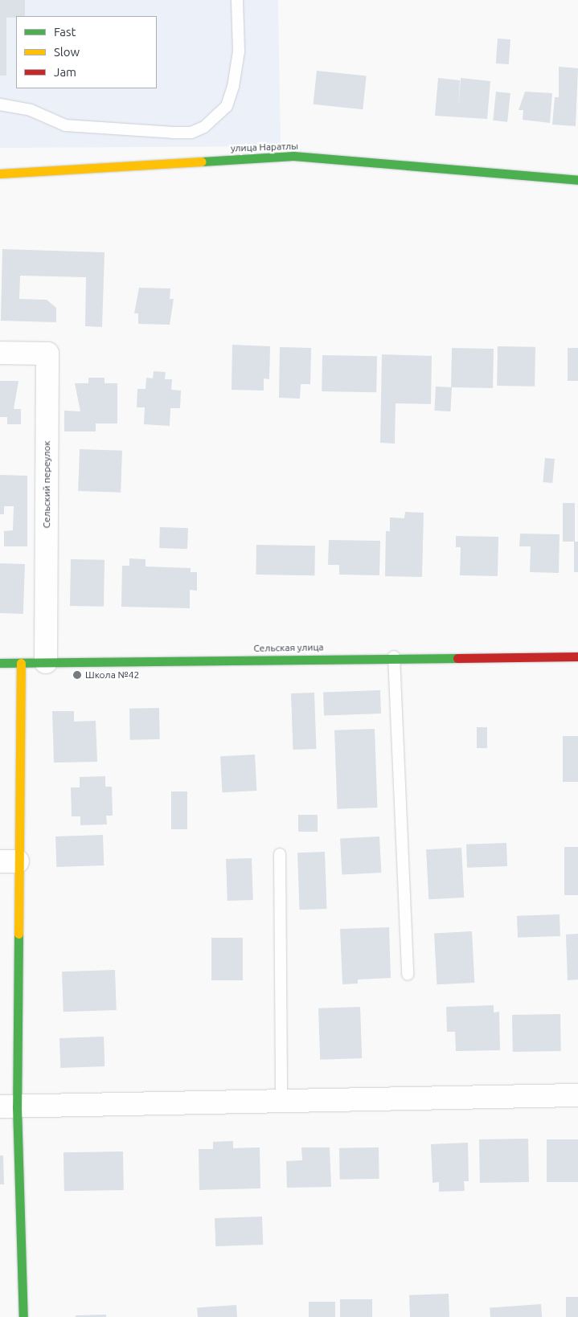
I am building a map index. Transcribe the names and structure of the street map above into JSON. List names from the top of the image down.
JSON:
{
  "streets": {
    "street": ["улица Наратлы", "Сельский переулок", "Сельская улица"]
  },
  "crossings": [
    ["Сельский переулок", "Сельская улица"]
  ],
  "places": ["Школа №42"],
  "legend": ["Fast", "Slow", "Jam"]
}
